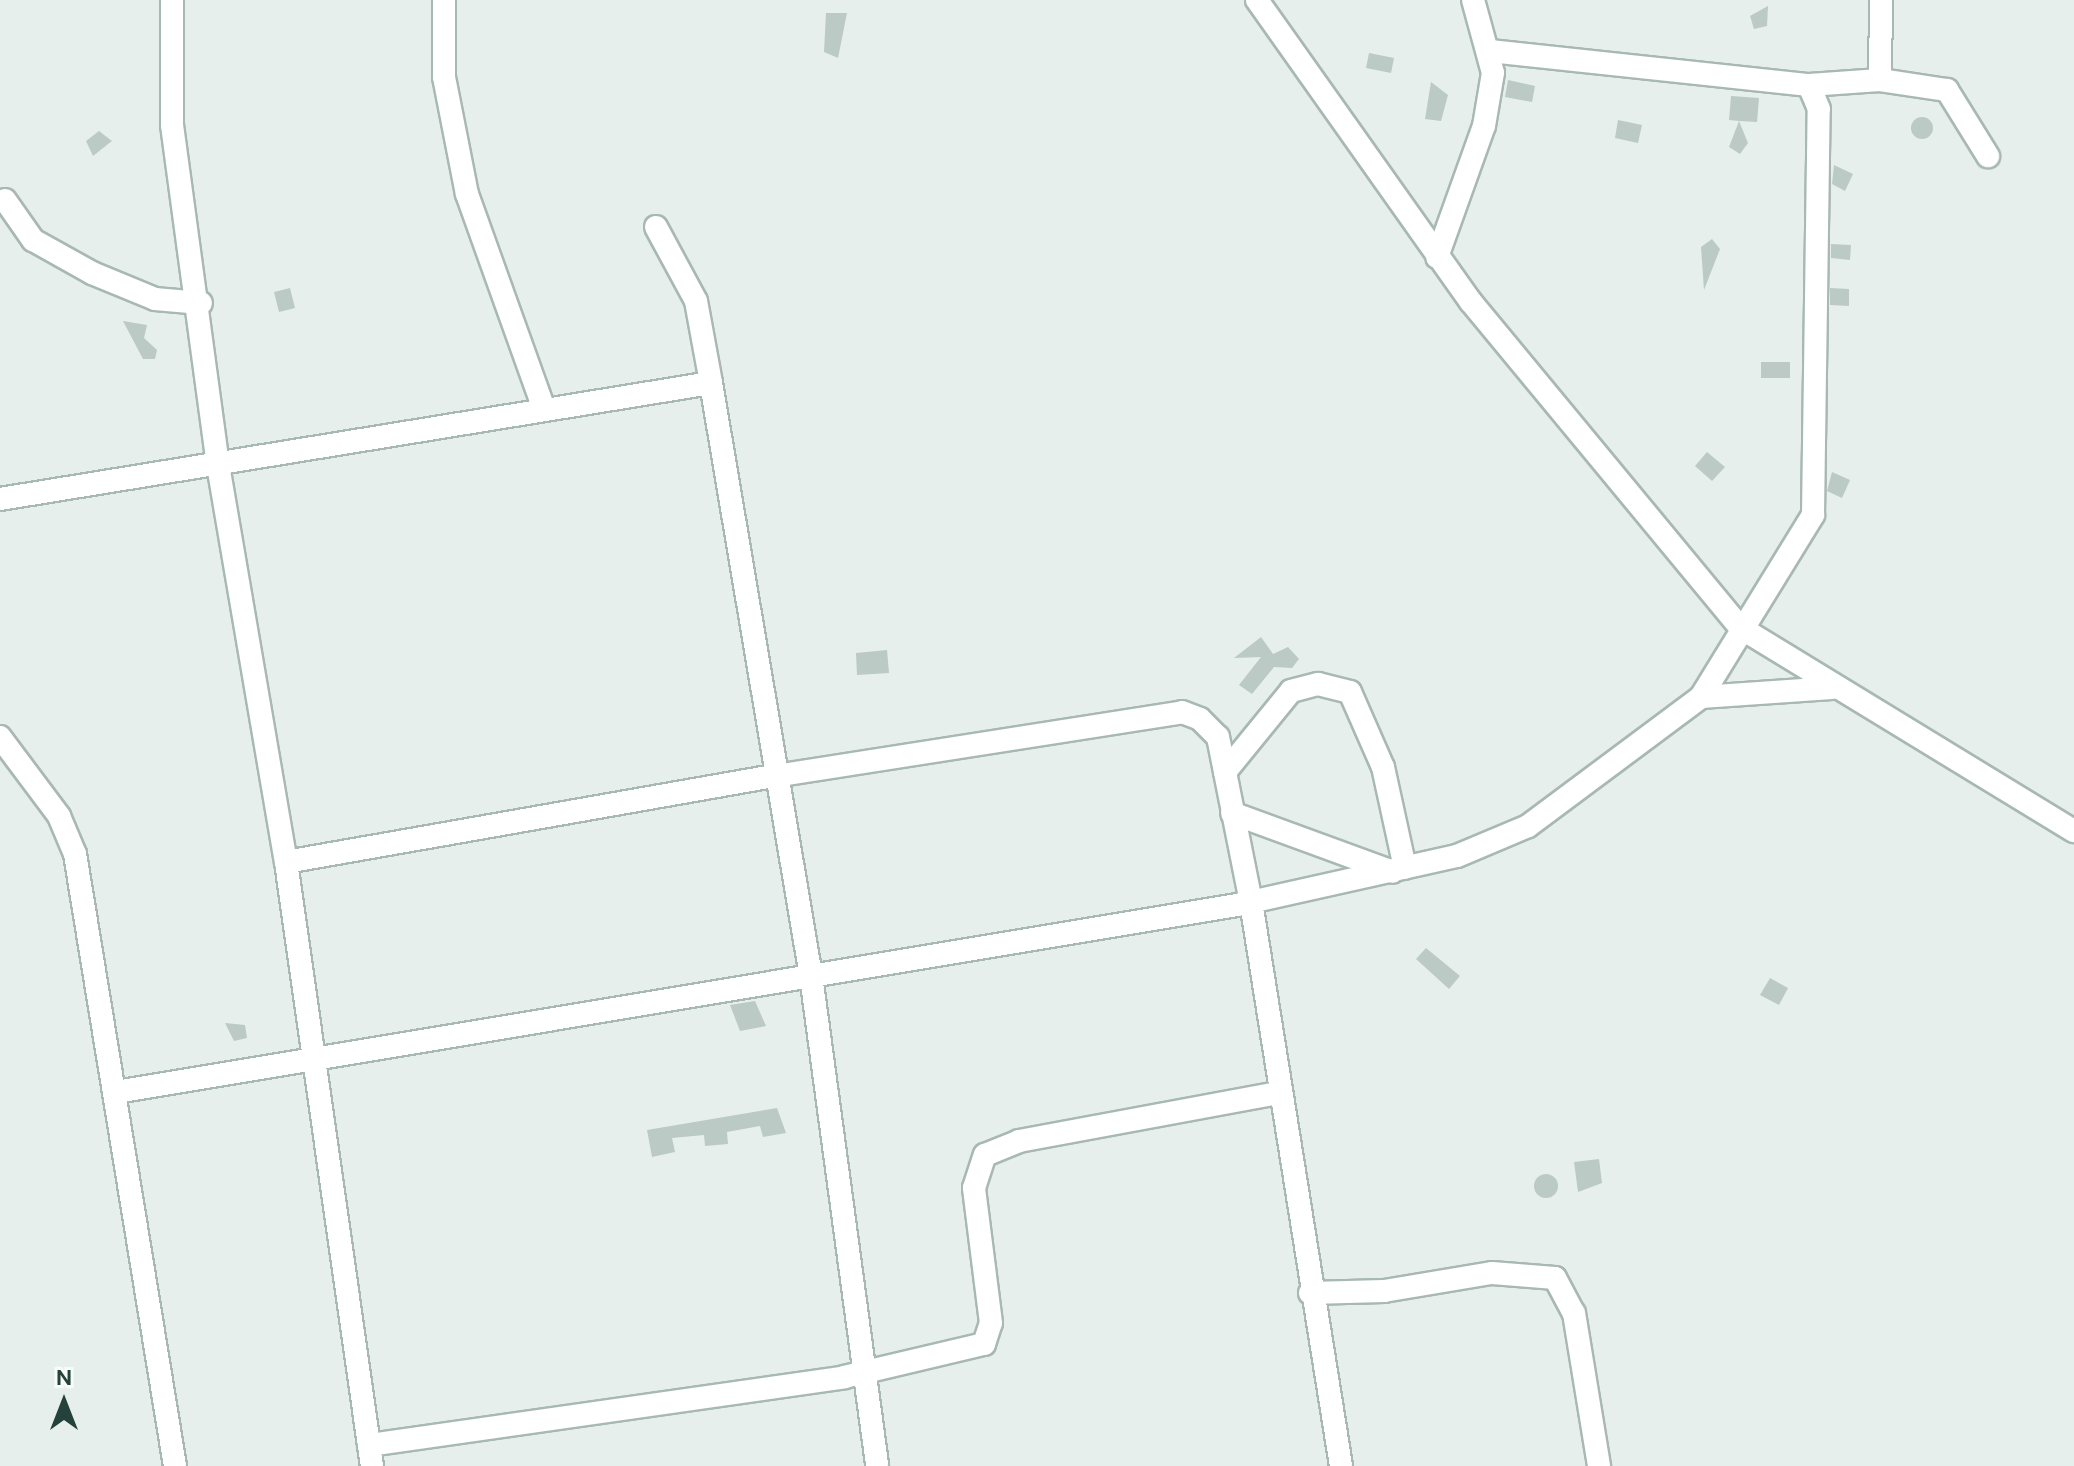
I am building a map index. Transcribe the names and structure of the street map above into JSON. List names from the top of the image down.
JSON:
{
  "north": "top"
}
